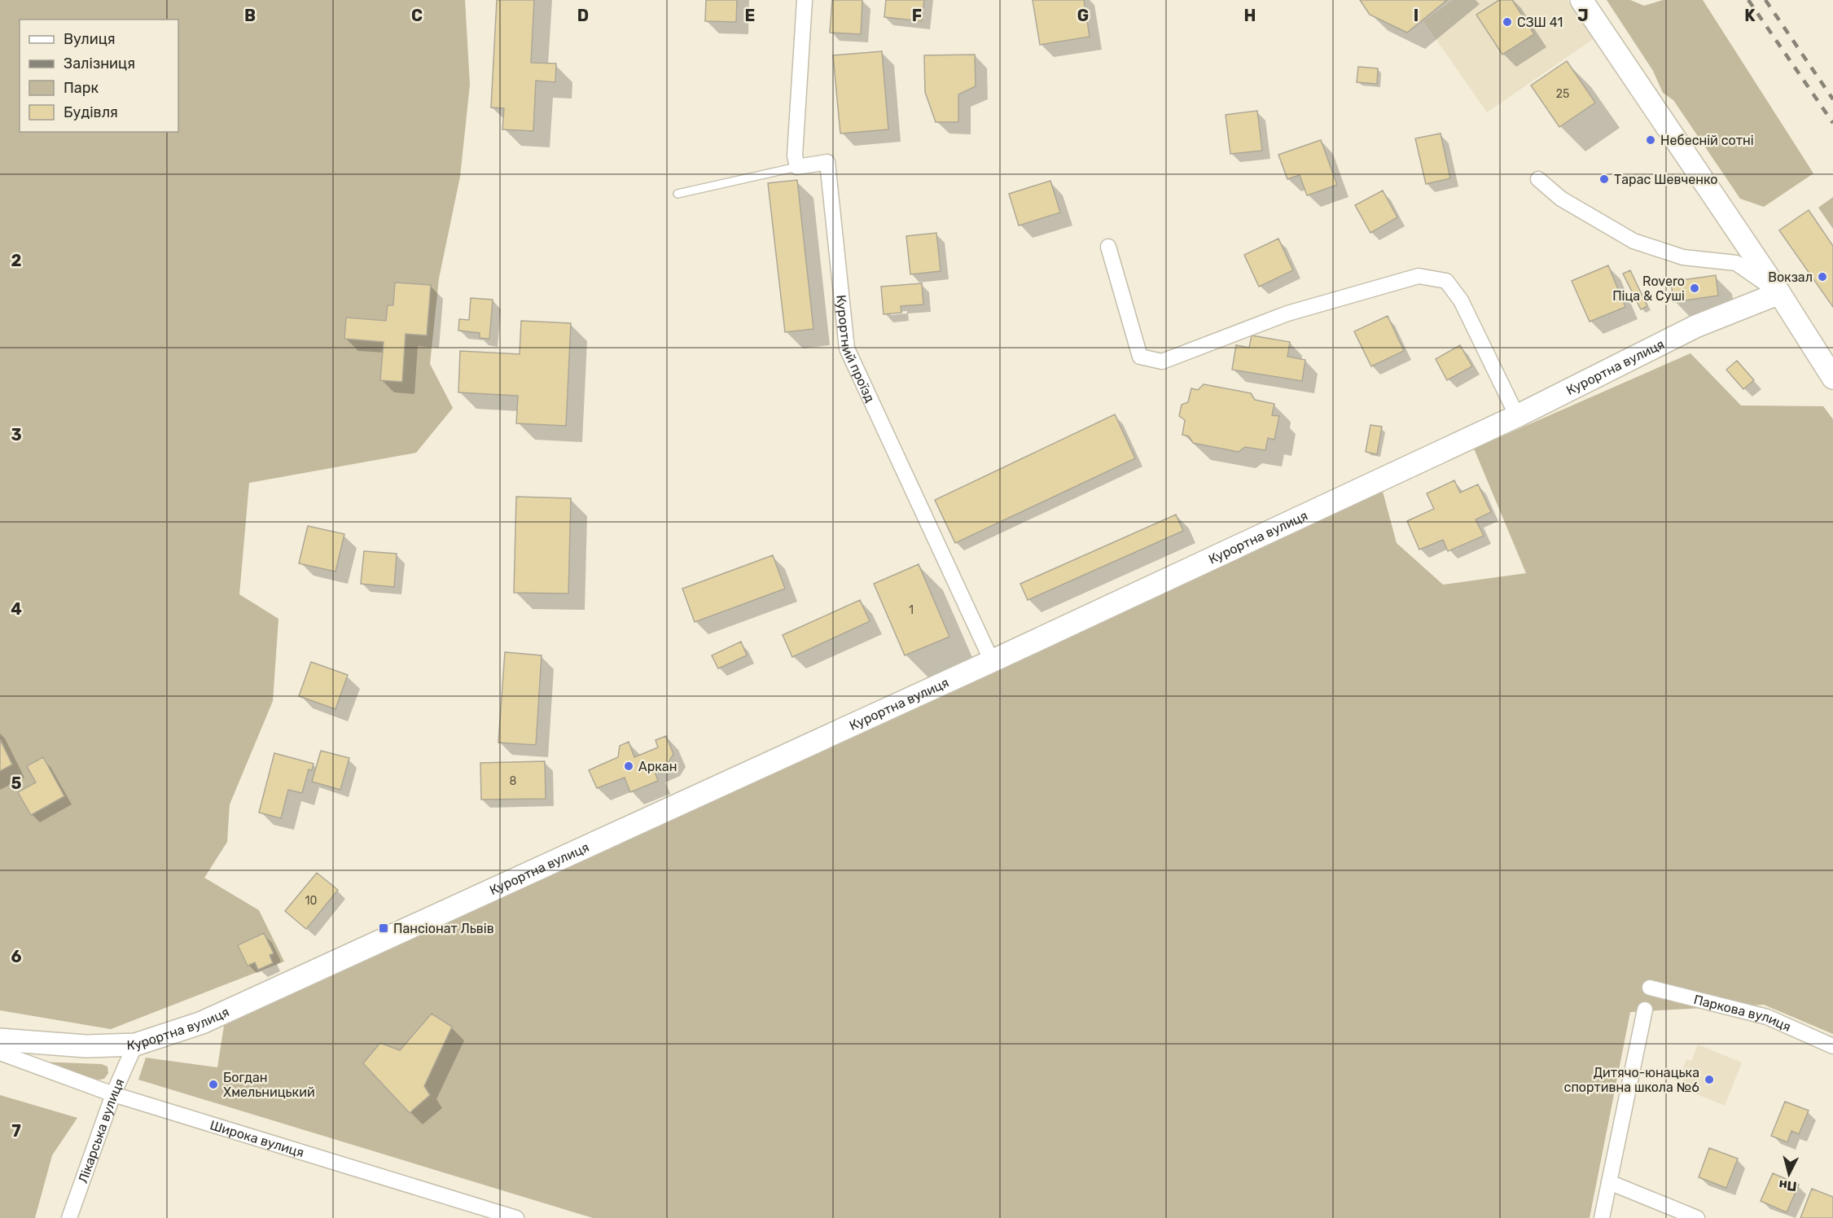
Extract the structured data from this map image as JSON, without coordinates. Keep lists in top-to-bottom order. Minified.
{"streets":{"main road":["Курортна вулиця"],"street":["Курортний проїзд","Паркова вулиця","Лікарська вулиця","Широка вулиця"]},"crossings":[["Курортний проїзд","Курортна вулиця"],["Курортна вулиця","Лікарська вулиця"],["Лікарська вулиця","Широка вулиця"]],"places":{"other":["СЗШ 41","Небесній сотні","Тарас Шевченко","Вокзал","Rovero Піца & Суші","Аркан","Дитячо-юнацька спортивна школа №6","Богдан Хмельницький"],"transit":["Пансіонат Львів"]},"house_numbers":["25","1","8","10"],"legend":["Вулиця","Залізниця","Парк","Будівля"],"north":"bottom","grid":{"columns":["B","C","D","E","F","G","H","I","J","K"],"rows":["2","3","4","5","6","7"]}}
